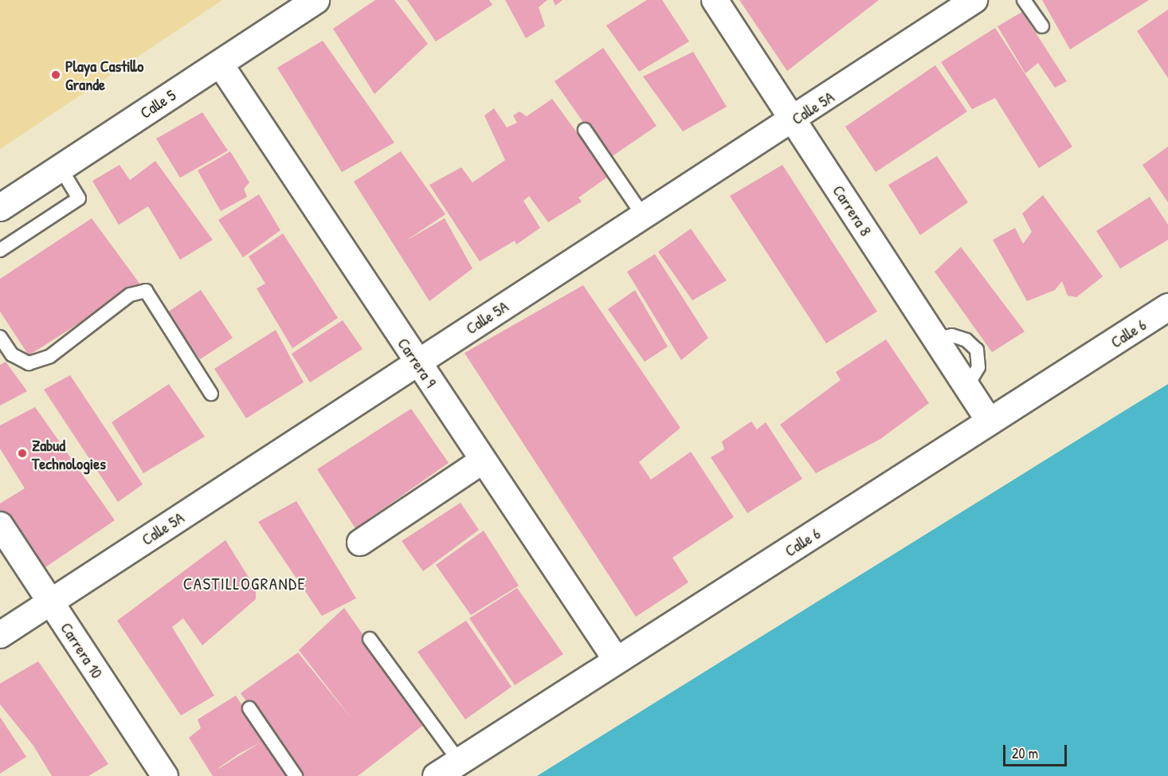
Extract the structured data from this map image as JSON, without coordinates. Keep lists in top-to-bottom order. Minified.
{"streets":{"street":["Calle 5","Calle 5A","Carrera 8","Calle 6","Carrera 9","Carrera 10"]},"crossings":[["Calle 5","Carrera 9"],["Calle 5A","Carrera 8"],["Calle 5A","Carrera 9"],["Calle 5A","Carrera 10"],["Carrera 8","Calle 6"],["Calle 6","Carrera 9"]],"districts":["CASTILLOGRANDE"],"places":["Playa Castillo Grande","Zabud Technologies"],"scale_bar":"20 m"}
